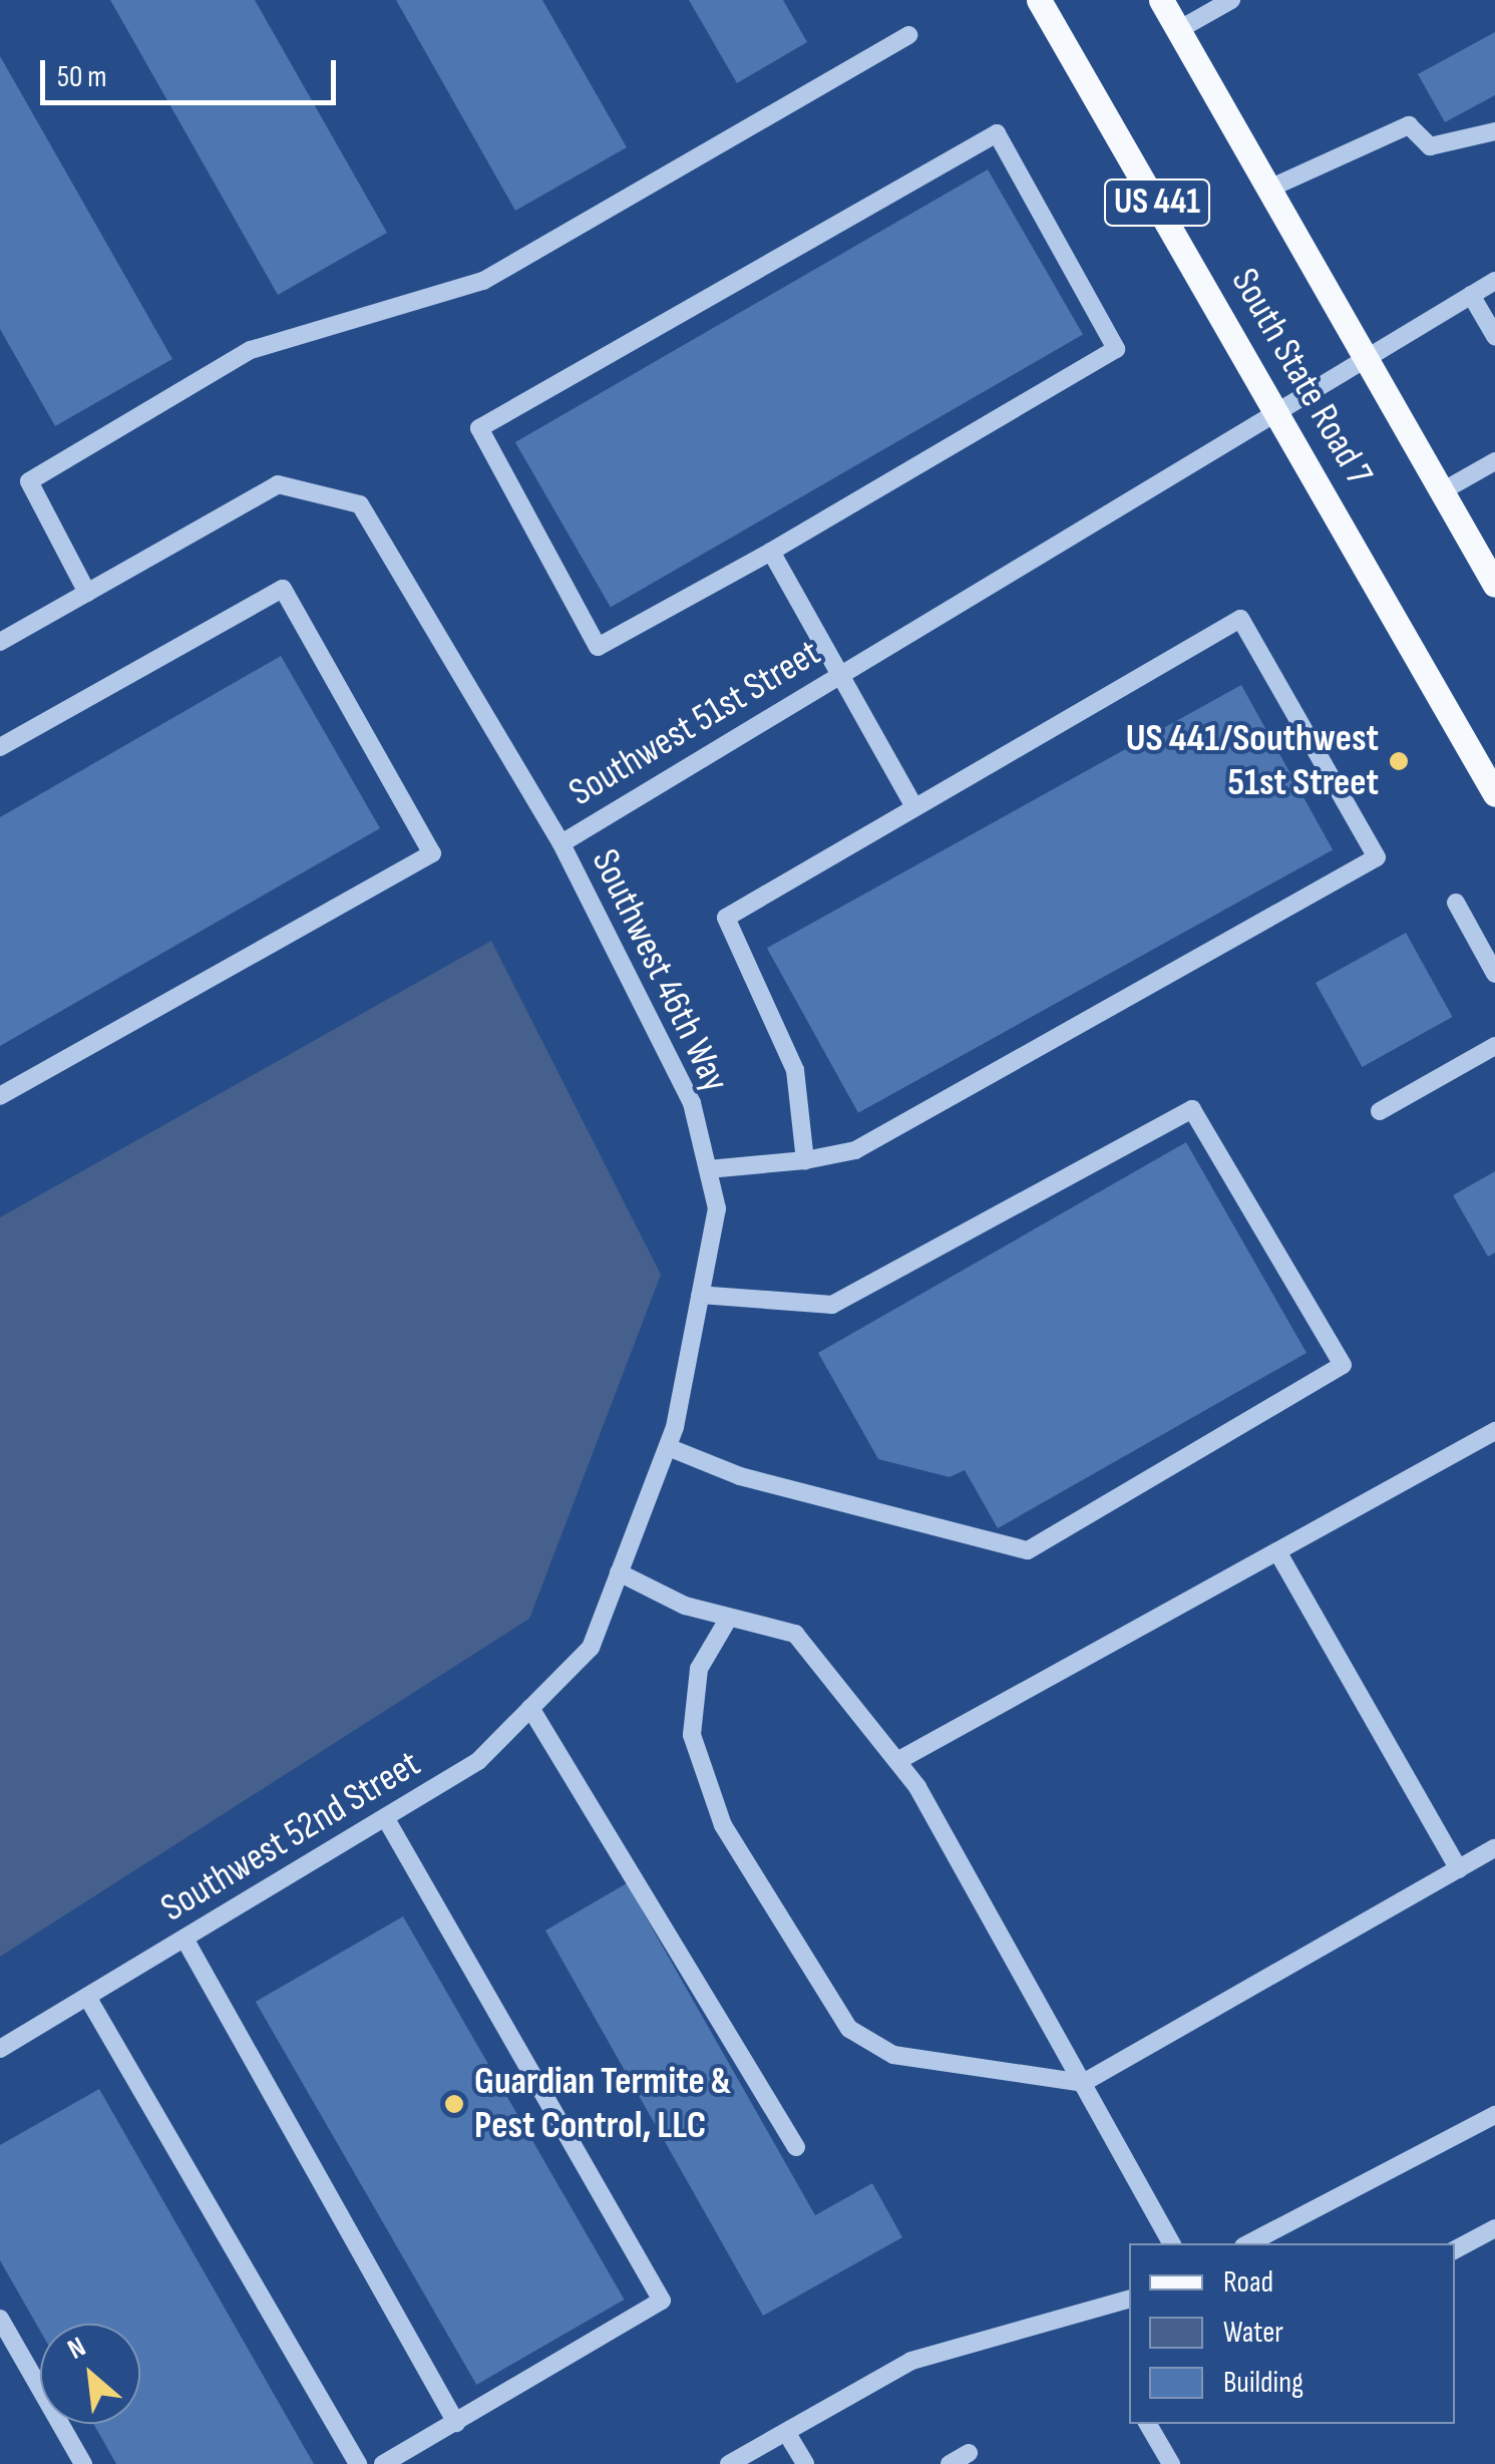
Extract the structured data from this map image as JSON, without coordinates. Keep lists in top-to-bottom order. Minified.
{"streets":{"main road":["US 441","South State Road 7"],"street":["Southwest 51st Street","Southwest 46th Way","Southwest 52nd Street"]},"crossings":[["South State Road 7","Southwest 51st Street"],["Southwest 51st Street","Southwest 46th Way"],["Southwest 46th Way","Southwest 52nd Street"]],"places":["US 441/Southwest 51st Street","Guardian Termite & Pest Control, LLC"],"legend":["Road","Water","Building"],"scale_bar":"50 m","north":"top left"}
